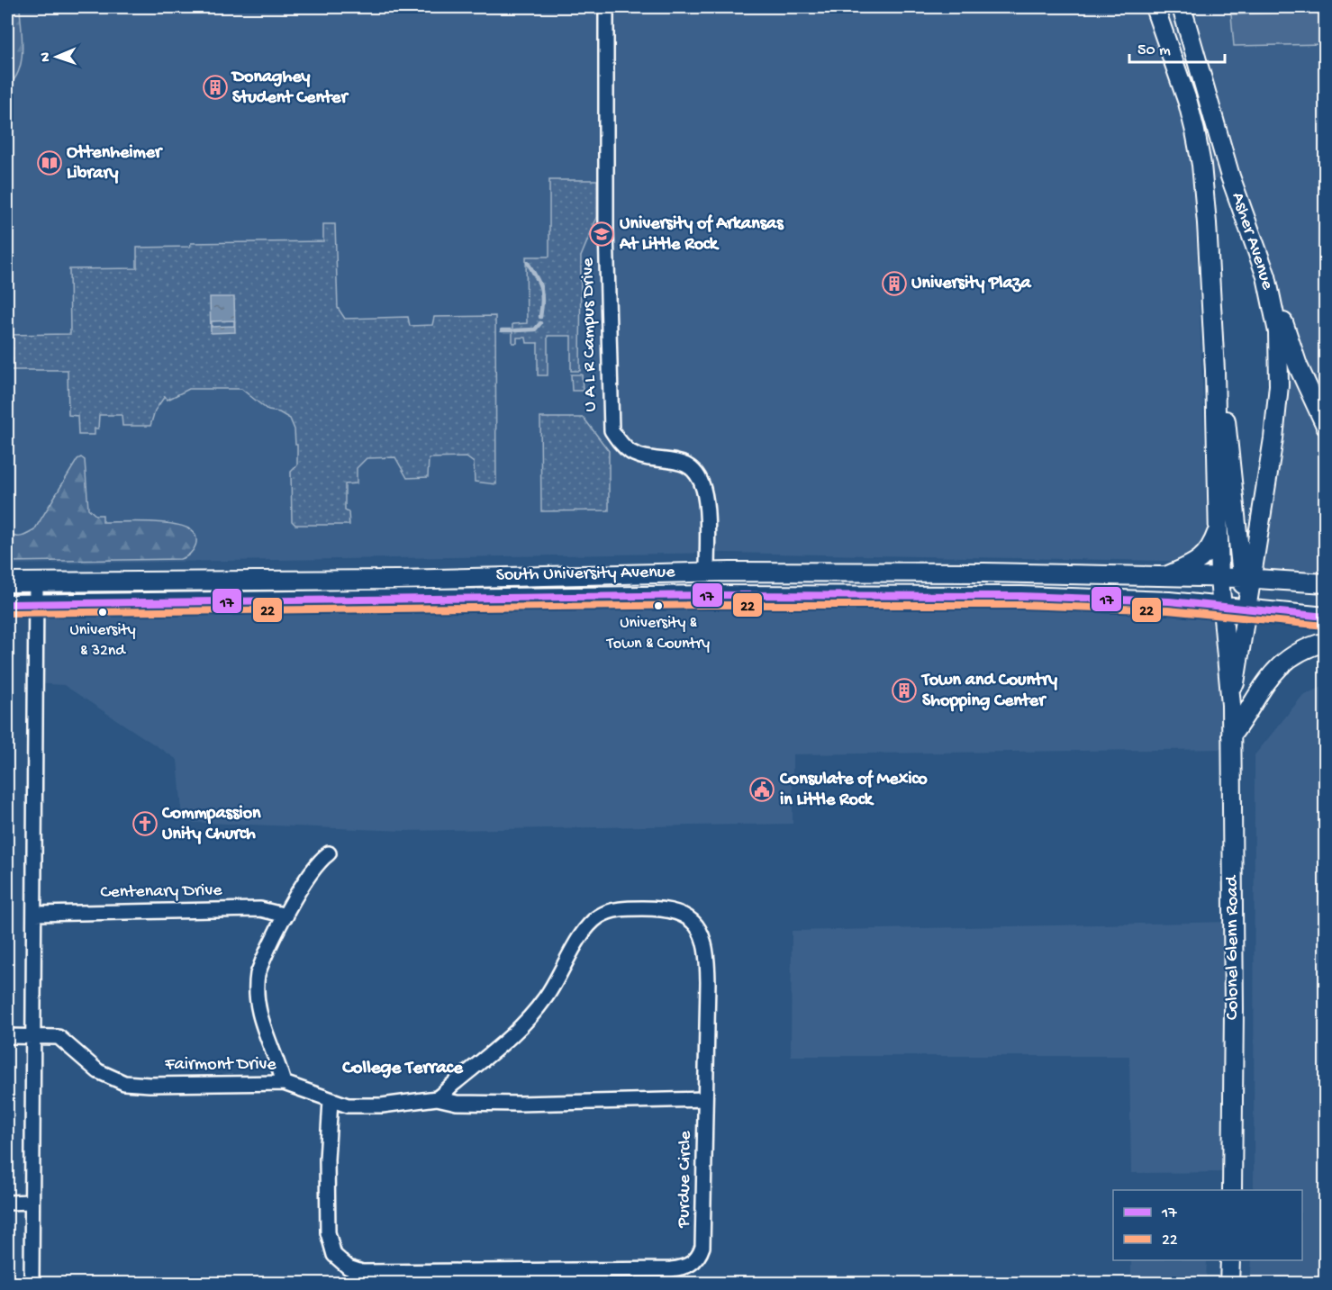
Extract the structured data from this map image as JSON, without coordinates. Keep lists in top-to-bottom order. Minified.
{"streets":{"main road":["Asher Avenue","South University Avenue","Colonel Glenn Road"],"street":["U A L R Campus Drive","Centenary Drive","Fairmont Drive","Purdue Circle"]},"crossings":[["Asher Avenue","South University Avenue"],["Asher Avenue","Colonel Glenn Road"],["U A L R Campus Drive","South University Avenue"],["South University Avenue","Colonel Glenn Road"],["Fairmont Drive","Purdue Circle"]],"districts":["College Terrace"],"places":{"building":["Donaghey Student Center","University Plaza","Town and Country Shopping Center"],"library":["Ottenheimer Library"],"school or university":["University of Arkansas At Little Rock"],"other":["University & Town & Country","University & 32nd"],"public building":["Consulate of Mexico in Little Rock"],"church":["Commpassion Unity Church"]},"lines":["transit line 17","transit line 22"],"legend":["17","22"],"scale_bar":"50 m","north":"left"}
